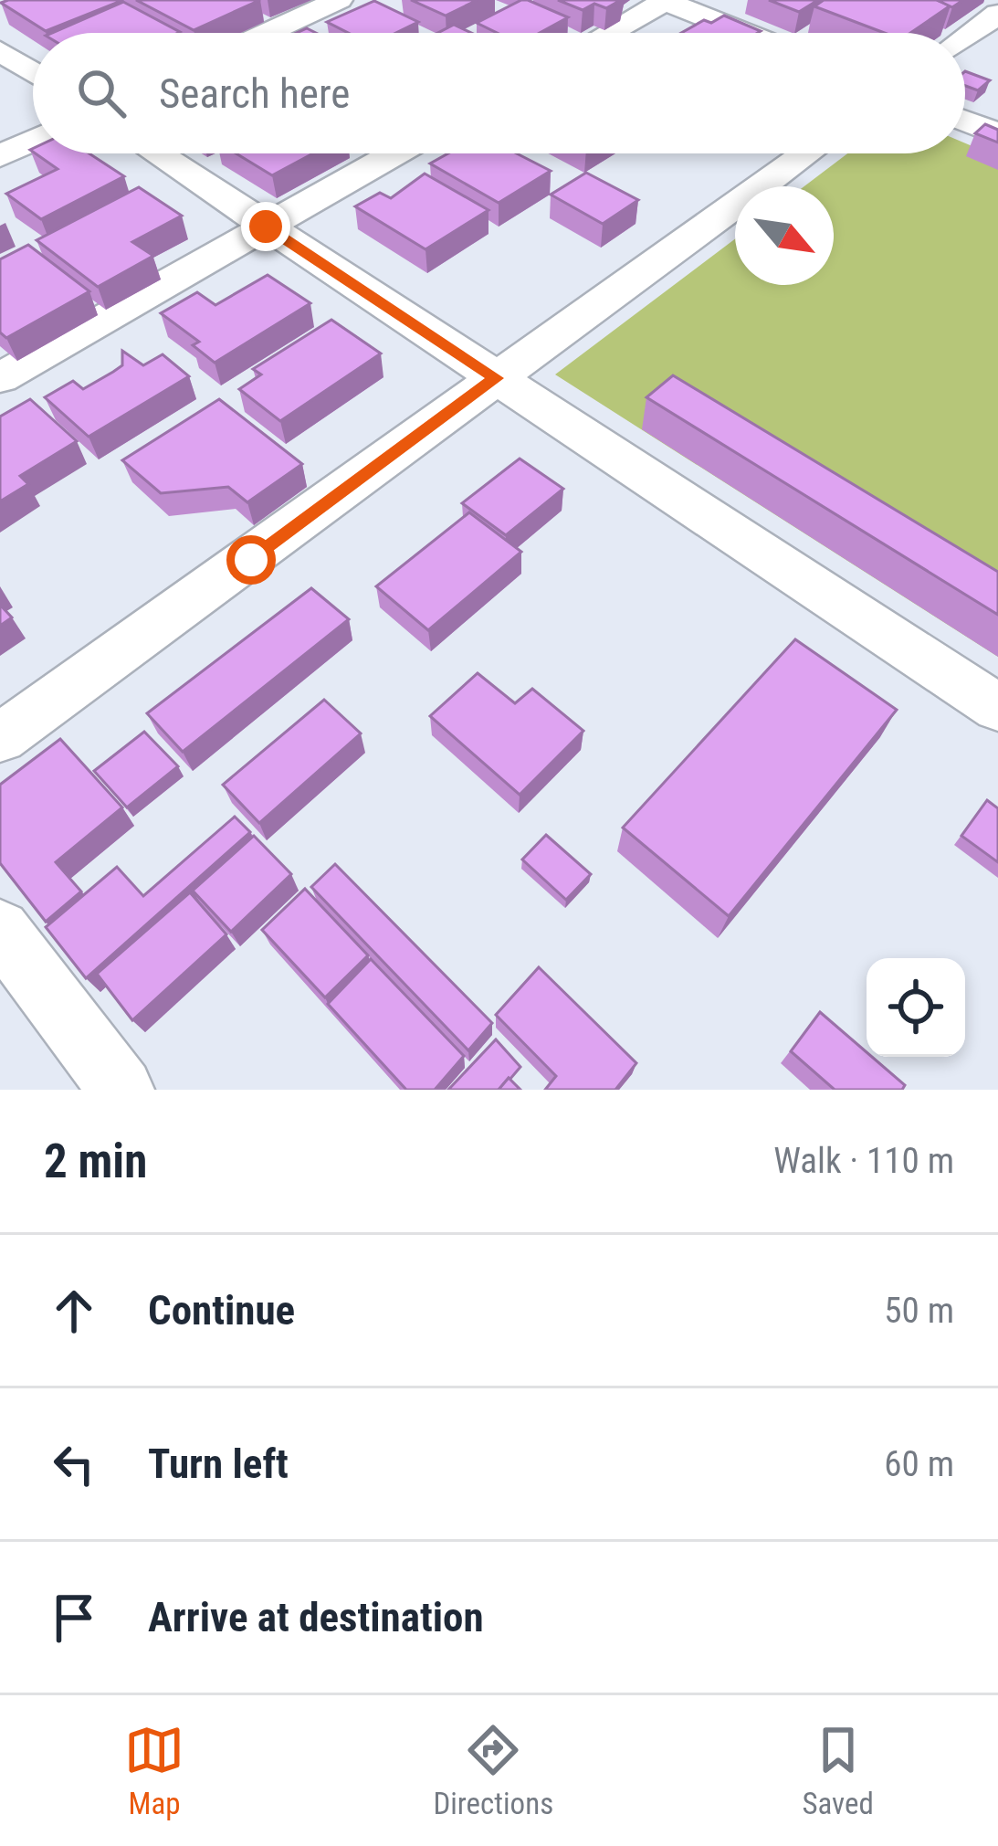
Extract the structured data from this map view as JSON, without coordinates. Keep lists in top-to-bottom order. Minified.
{"north":"bottom right","page":{"search":"Search here","heading":["2 min","Walk · 110 m"],"list":[["Continue","50 m"],["Turn left","60 m"],"Arrive at destination"],"nav":["Map","Directions","Saved"]}}
